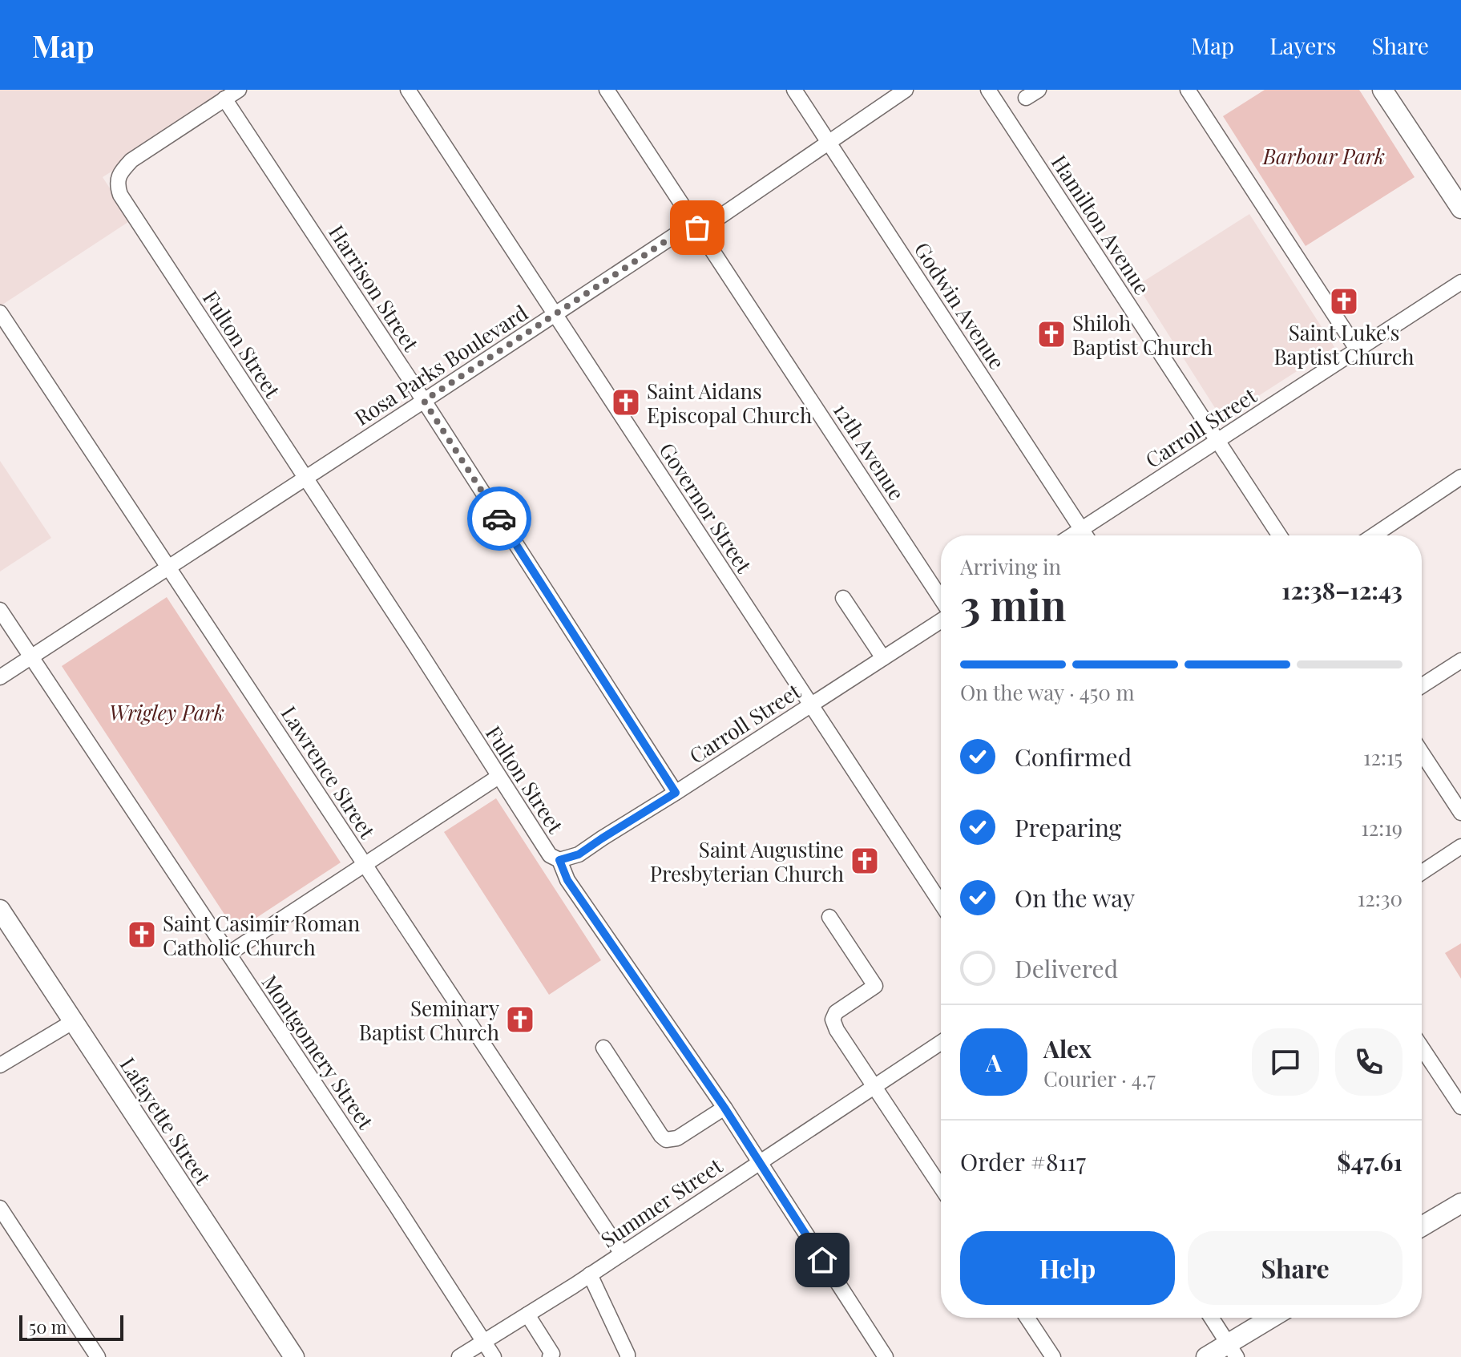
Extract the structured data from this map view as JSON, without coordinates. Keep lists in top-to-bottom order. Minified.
{"streets":{"main road":["Lafayette Street"],"street":["Hamilton Avenue","Harrison Street","Godwin Avenue","Fulton Street","Rosa Parks Boulevard","Carroll Street","12th Avenue","Governor Street","Lawrence Street","Montgomery Street","Summer Street"]},"crossings":[["Hamilton Avenue","Carroll Street"],["Harrison Street","Fulton Street"],["Harrison Street","Rosa Parks Boulevard"],["Harrison Street","Carroll Street"],["Godwin Avenue","Rosa Parks Boulevard"],["Godwin Avenue","Carroll Street"],["Fulton Street","Rosa Parks Boulevard"],["Fulton Street","Carroll Street"],["Fulton Street","Summer Street"],["Rosa Parks Boulevard","12th Avenue"],["Rosa Parks Boulevard","Governor Street"],["Rosa Parks Boulevard","Lawrence Street"],["Rosa Parks Boulevard","Montgomery Street"],["Carroll Street","Governor Street"],["Lawrence Street","Summer Street"],["Montgomery Street","Summer Street"]],"parks":["Barbour Park","Wrigley Park"],"places":{"church":["Saint Luke's Baptist Church","Shiloh Baptist Church","Saint Aidans Episcopal Church","Saint Augustine Presbyterian Church","Saint Casimir Roman Catholic Church","Seminary Baptist Church"]},"scale_bar":"50 m","page":{"header":"Map","nav":["Map","Layers","Share"],"heading":["3 min","Arriving in","12:38–12:43"],"panel":["Alex","Courier · 4.7","Order #8117","$47.61"],"bar":"On the way · 450 m","list":[["Confirmed","12:15"],["Preparing","12:19"],["On the way","12:30"],"Delivered"],"round":"A","buttons":["Help","Share"],"scale":"50 m"}}
